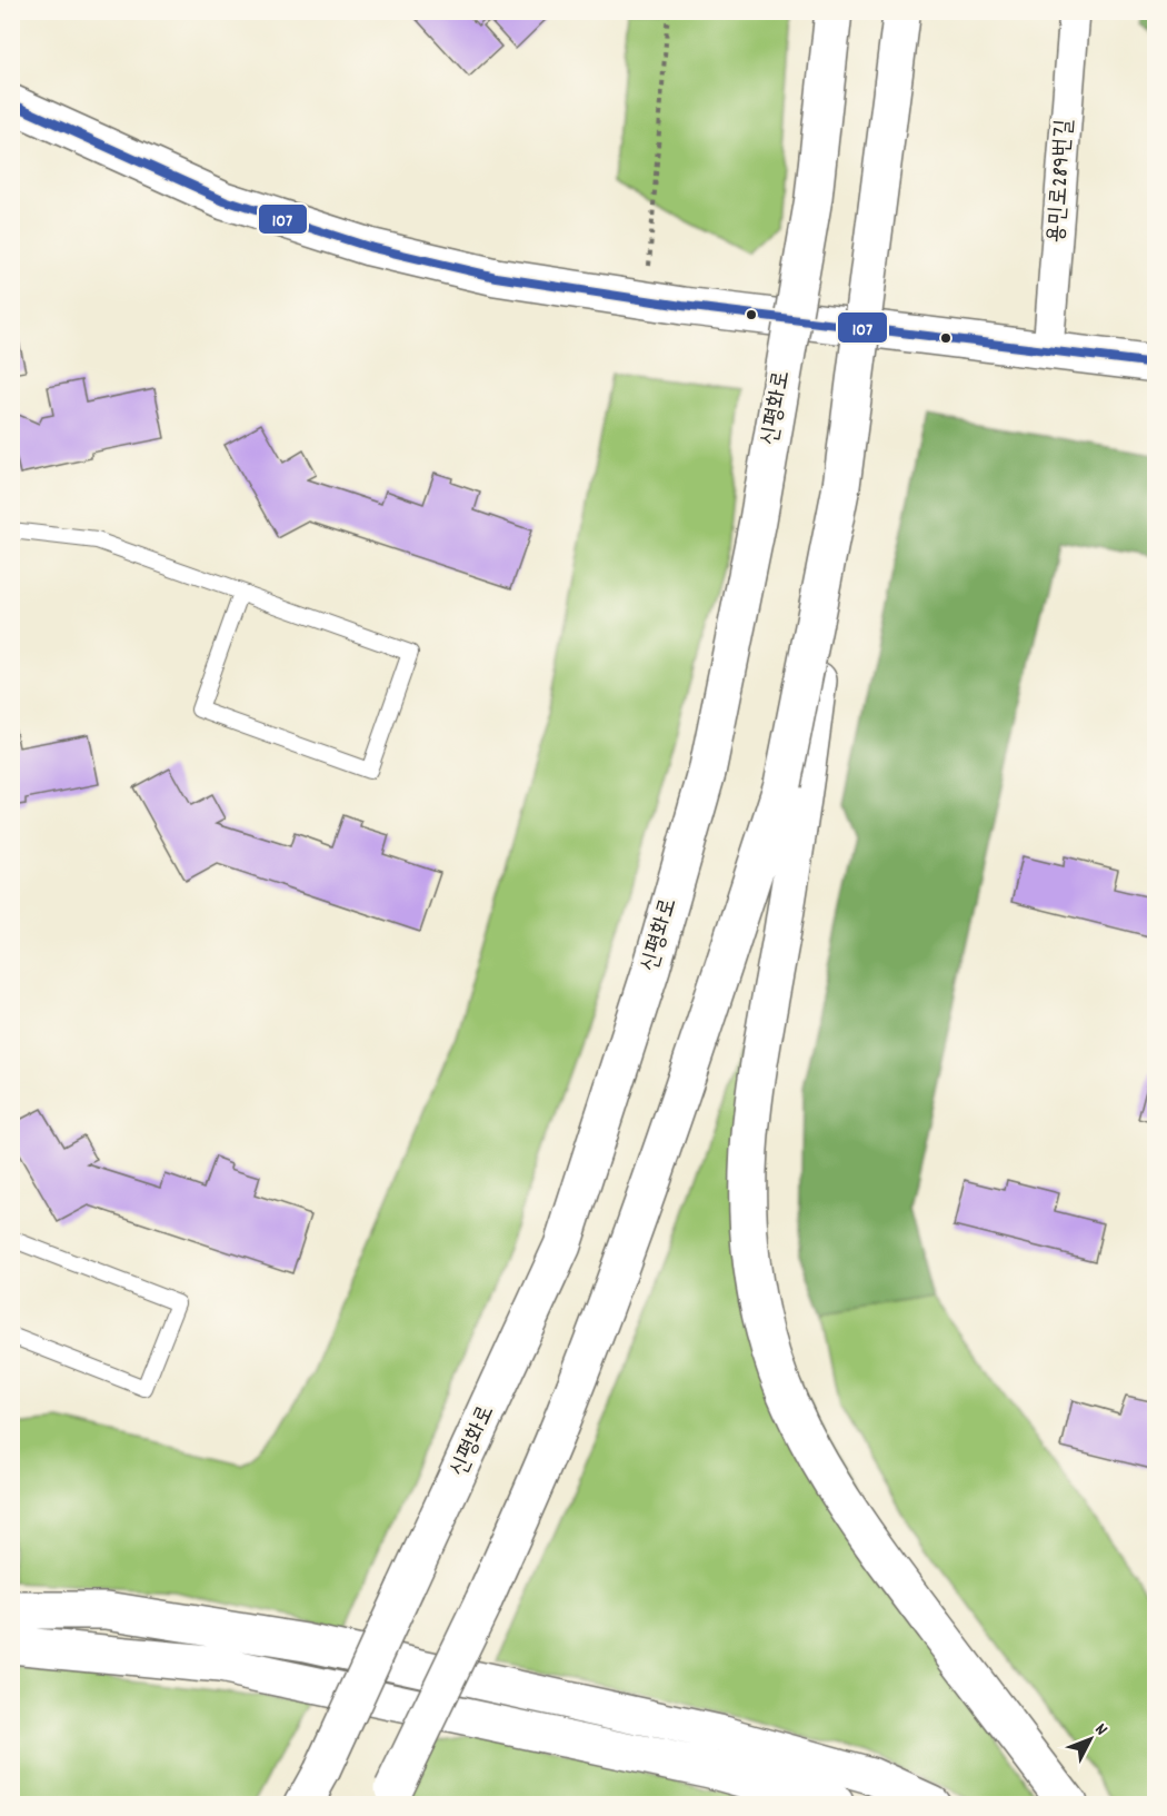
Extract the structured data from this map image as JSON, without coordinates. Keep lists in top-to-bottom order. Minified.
{"streets":{"main road":["신평화로"],"street":["용민로289번길"]},"lines":["transit line 107"],"north":"top right"}
